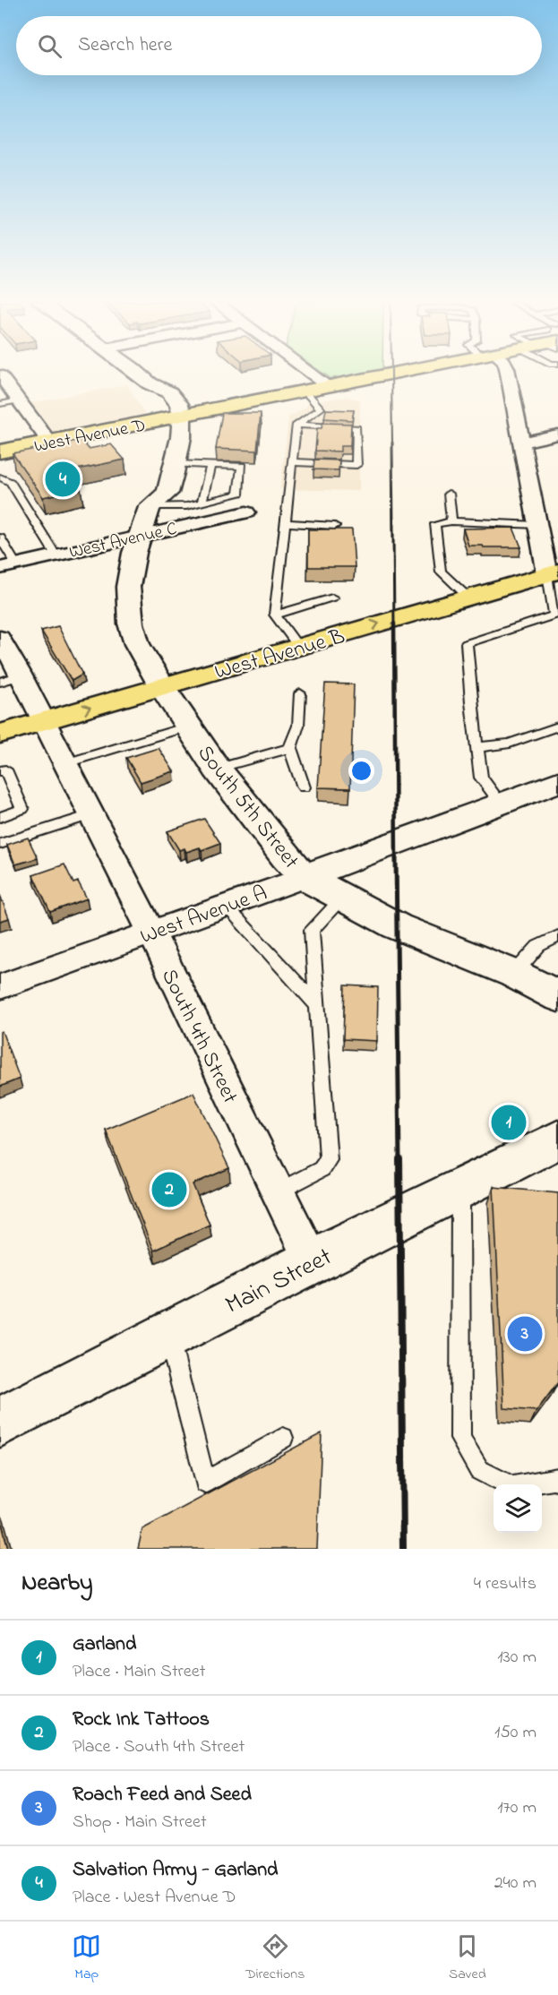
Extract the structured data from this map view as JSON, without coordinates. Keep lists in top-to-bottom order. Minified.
{"streets":{"main road":["West Avenue D","West Avenue B"],"street":["West Avenue C","South 5th Street","West Avenue A","South 4th Street","Main Street"]},"crossings":[["West Avenue D","South 5th Street"],["West Avenue C","South 5th Street"],["West Avenue B","South 5th Street"],["West Avenue B","South 4th Street"],["South 5th Street","West Avenue A"],["West Avenue A","South 4th Street"],["South 4th Street","Main Street"]],"one_way":["West Avenue B"],"page":{"search":"Search here","pins":["4","1","2","3"],"heading":["Nearby","4 results"],"list":[{"mark":"1","name":"Garland","note":"Place · Main Street","value":"130 m"},{"mark":"2","name":"Rock Ink Tattoos","note":"Place · South 4th Street","value":"150 m"},{"mark":"3","name":"Roach Feed and Seed","note":"Shop · Main Street","value":"170 m"},{"mark":"4","name":"Salvation Army - Garland","note":"Place · West Avenue D","value":"240 m"}],"nav":["Map","Directions","Saved"]}}
